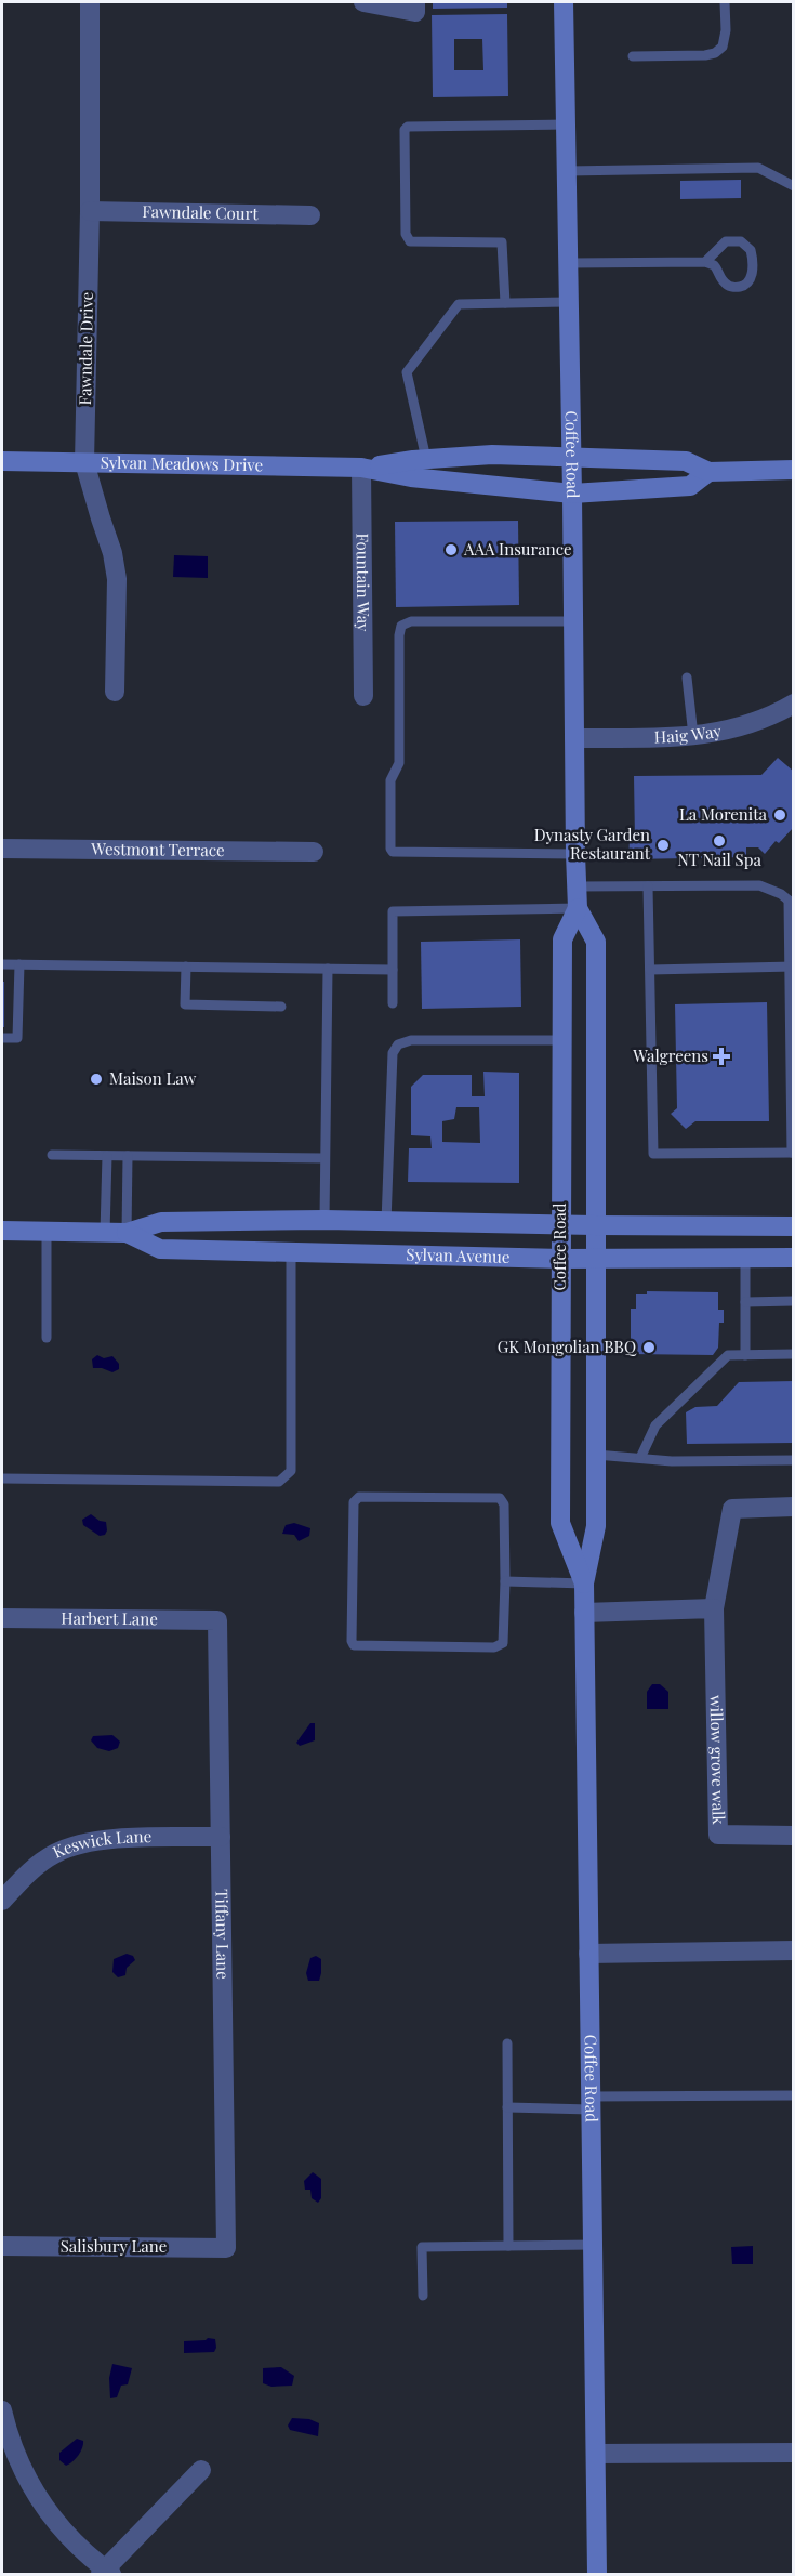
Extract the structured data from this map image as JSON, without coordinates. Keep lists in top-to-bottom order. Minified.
{"streets":{"main road":["Coffee Road","Sylvan Meadows Drive","Sylvan Avenue"],"street":["Fawndale Court","Fawndale Drive","Fountain Way","Haig Way","Westmont Terrace","Harbert Lane","willow grove walk","Keswick Lane","Tiffany Lane","Salisbury Lane"]},"crossings":[["Fawndale Court","Fawndale Drive"],["Fawndale Drive","Sylvan Meadows Drive"],["Coffee Road","Sylvan Meadows Drive"],["Coffee Road","Haig Way"],["Coffee Road","Sylvan Avenue"],["Sylvan Meadows Drive","Fountain Way"],["Harbert Lane","Tiffany Lane"],["Keswick Lane","Tiffany Lane"],["Tiffany Lane","Salisbury Lane"]],"places":{"other":["AAA Insurance","La Morenita","NT Nail Spa","Dynasty Garden Restaurant","Maison Law","GK Mongolian BBQ"],"health":["Walgreens"]}}
